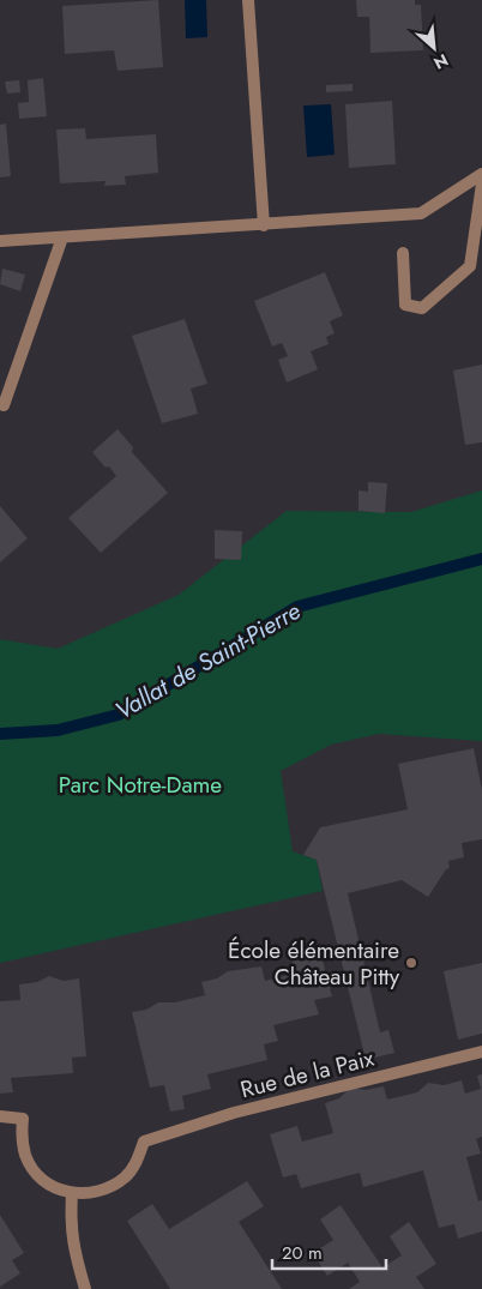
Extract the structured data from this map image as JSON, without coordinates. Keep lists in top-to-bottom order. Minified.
{"streets":{"street":["Rue de la Paix"]},"water":["Vallat de Saint-Pierre"],"parks":["Parc Notre-Dame"],"places":["École élémentaire Château Pitty"],"scale_bar":"20 m","north":"bottom right"}
